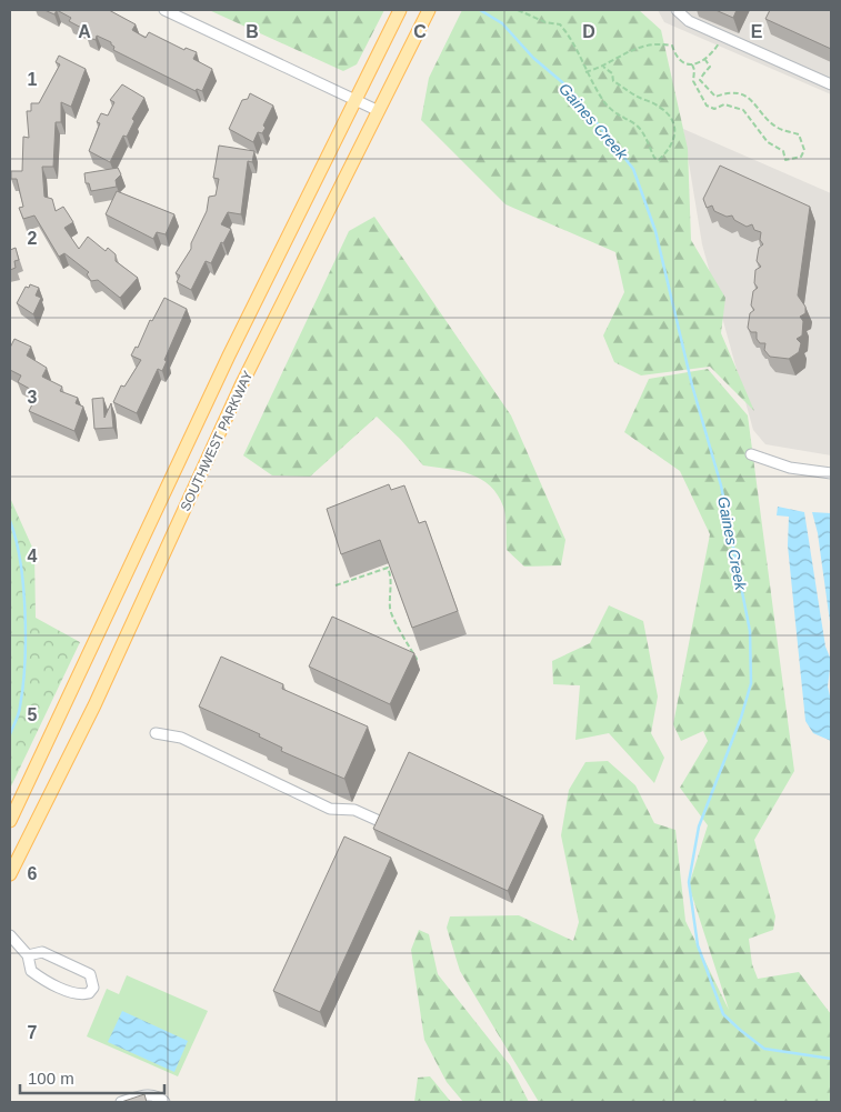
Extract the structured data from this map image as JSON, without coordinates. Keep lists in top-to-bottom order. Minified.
{"streets":{"main road":["SOUTHWEST PARKWAY"]},"water":["Gaines Creek"],"scale_bar":"100 m","grid":{"columns":["A","B","C","D","E"],"rows":["1","2","3","4","5","6","7"]}}
